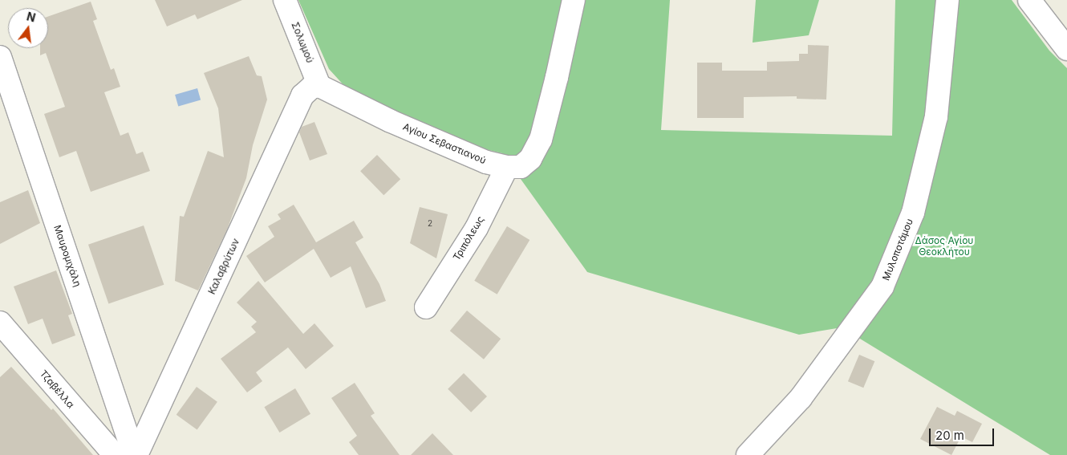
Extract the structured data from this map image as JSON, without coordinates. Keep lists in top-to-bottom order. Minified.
{"streets":{"street":["Σολωμού","Αγίου Σεβαστιανού","Τριπόλεως","Μυλοποτάμου","Μαυρομιχάλη","Καλαβρύτων","Τζαβέλλα"]},"crossings":[["Σολωμού","Αγίου Σεβαστιανού"],["Σολωμού","Καλαβρύτων"],["Αγίου Σεβαστιανού","Τριπόλεως"],["Αγίου Σεβαστιανού","Καλαβρύτων"],["Μαυρομιχάλη","Καλαβρύτων"]],"parks":["Δάσος Αγίου Θεοκλήτου"],"house_numbers":["2"],"scale_bar":"20 m","north":"top"}
